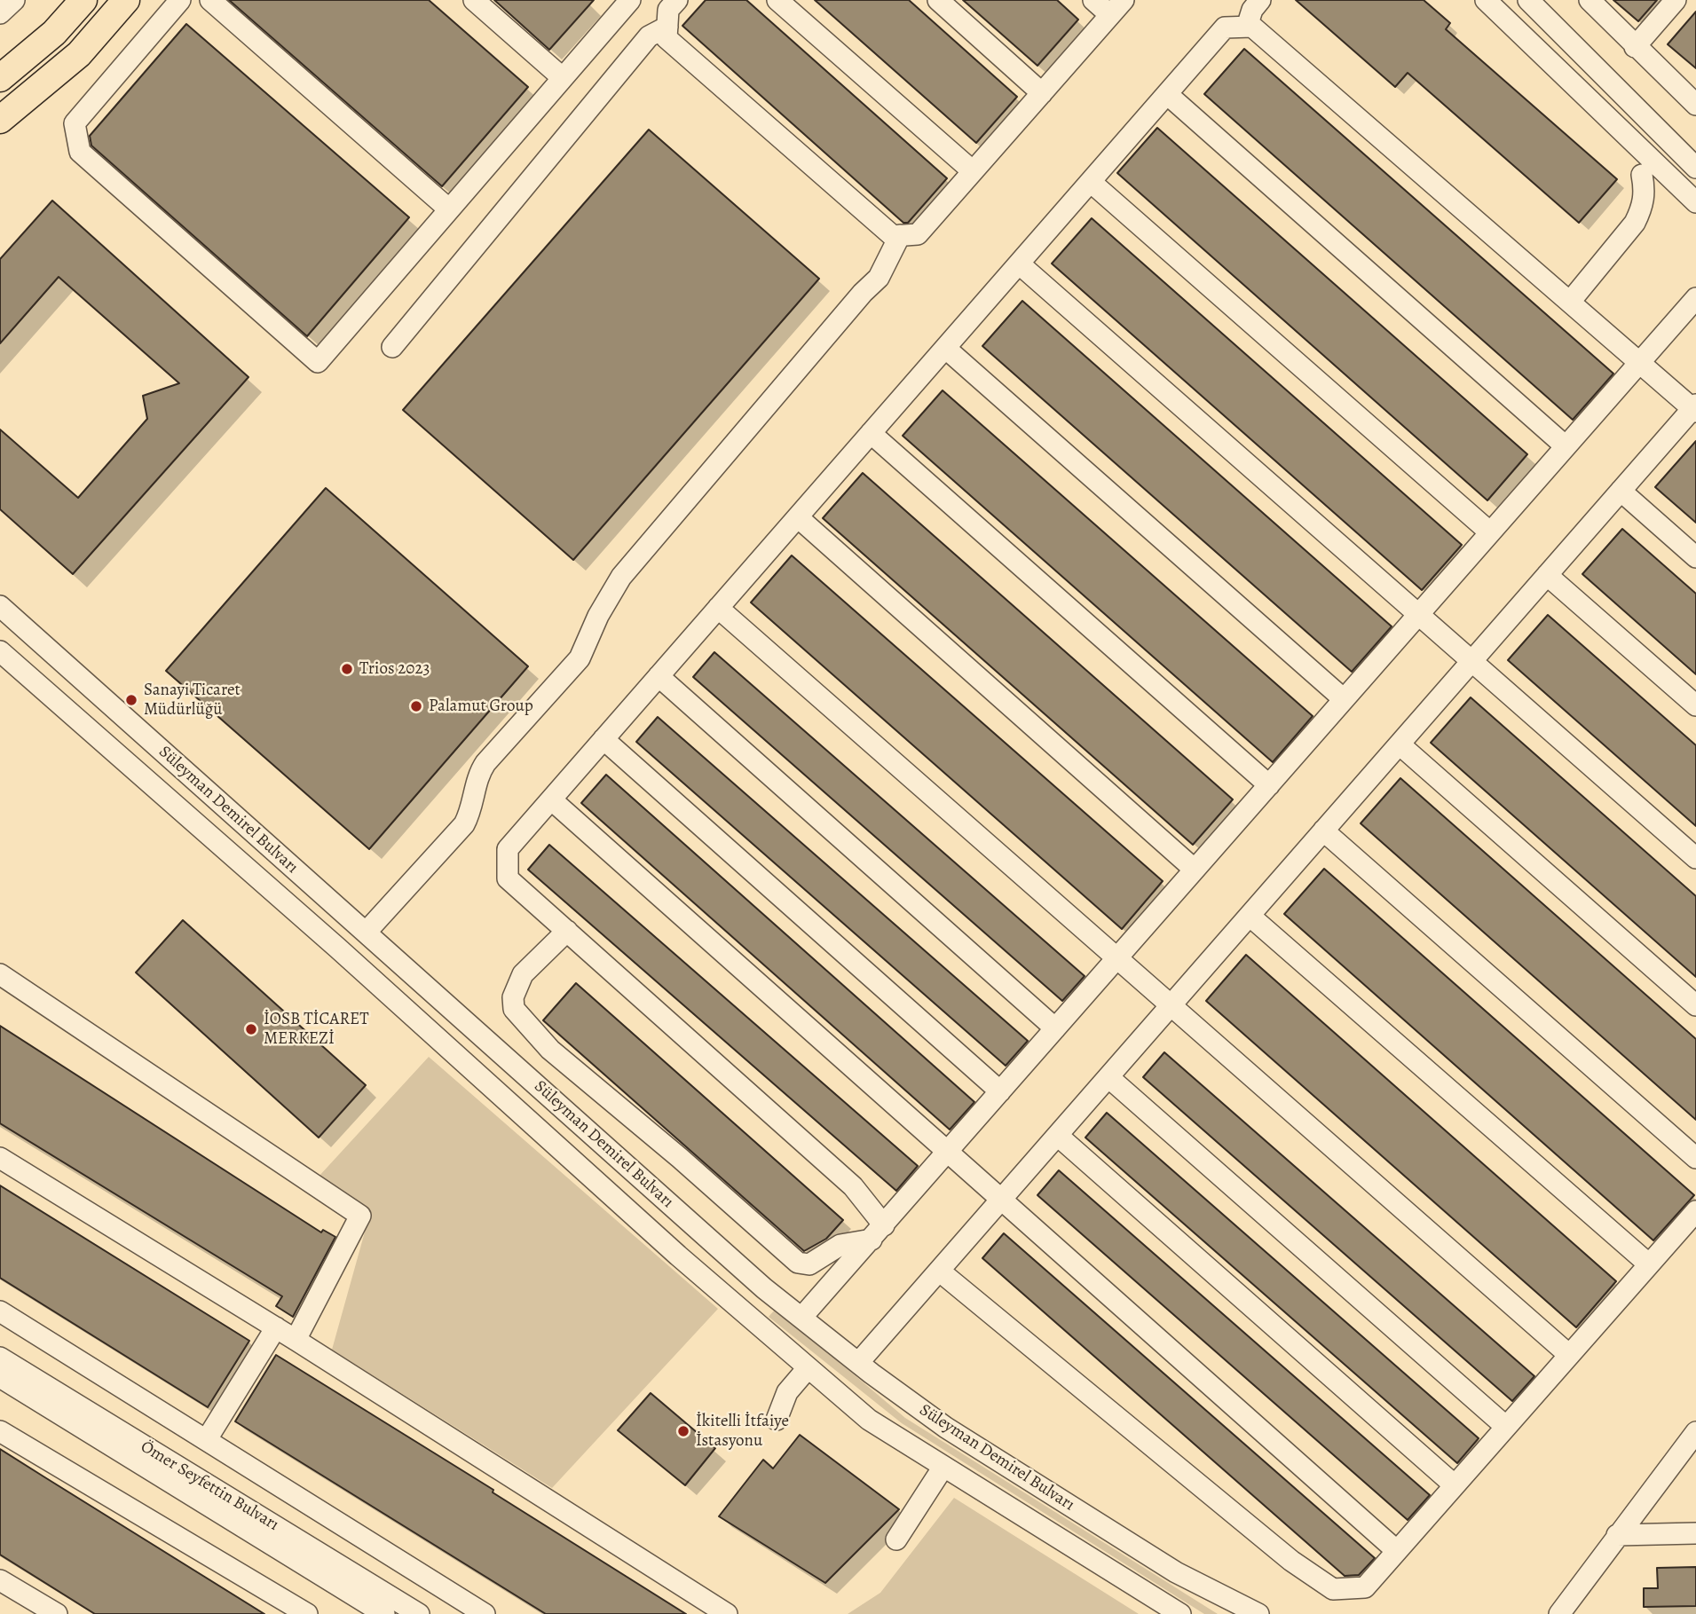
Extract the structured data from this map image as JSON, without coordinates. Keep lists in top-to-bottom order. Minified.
{"streets":{"street":["Süleyman Demirel Bulvarı","Ömer Seyfettin Bulvarı"]},"places":["Trios 2023","Sanayi Ticaret Müdürlüğü","Palamut Group","İOSB TİCARET MERKEZİ","İkitelli İtfaiye İstasyonu"]}
